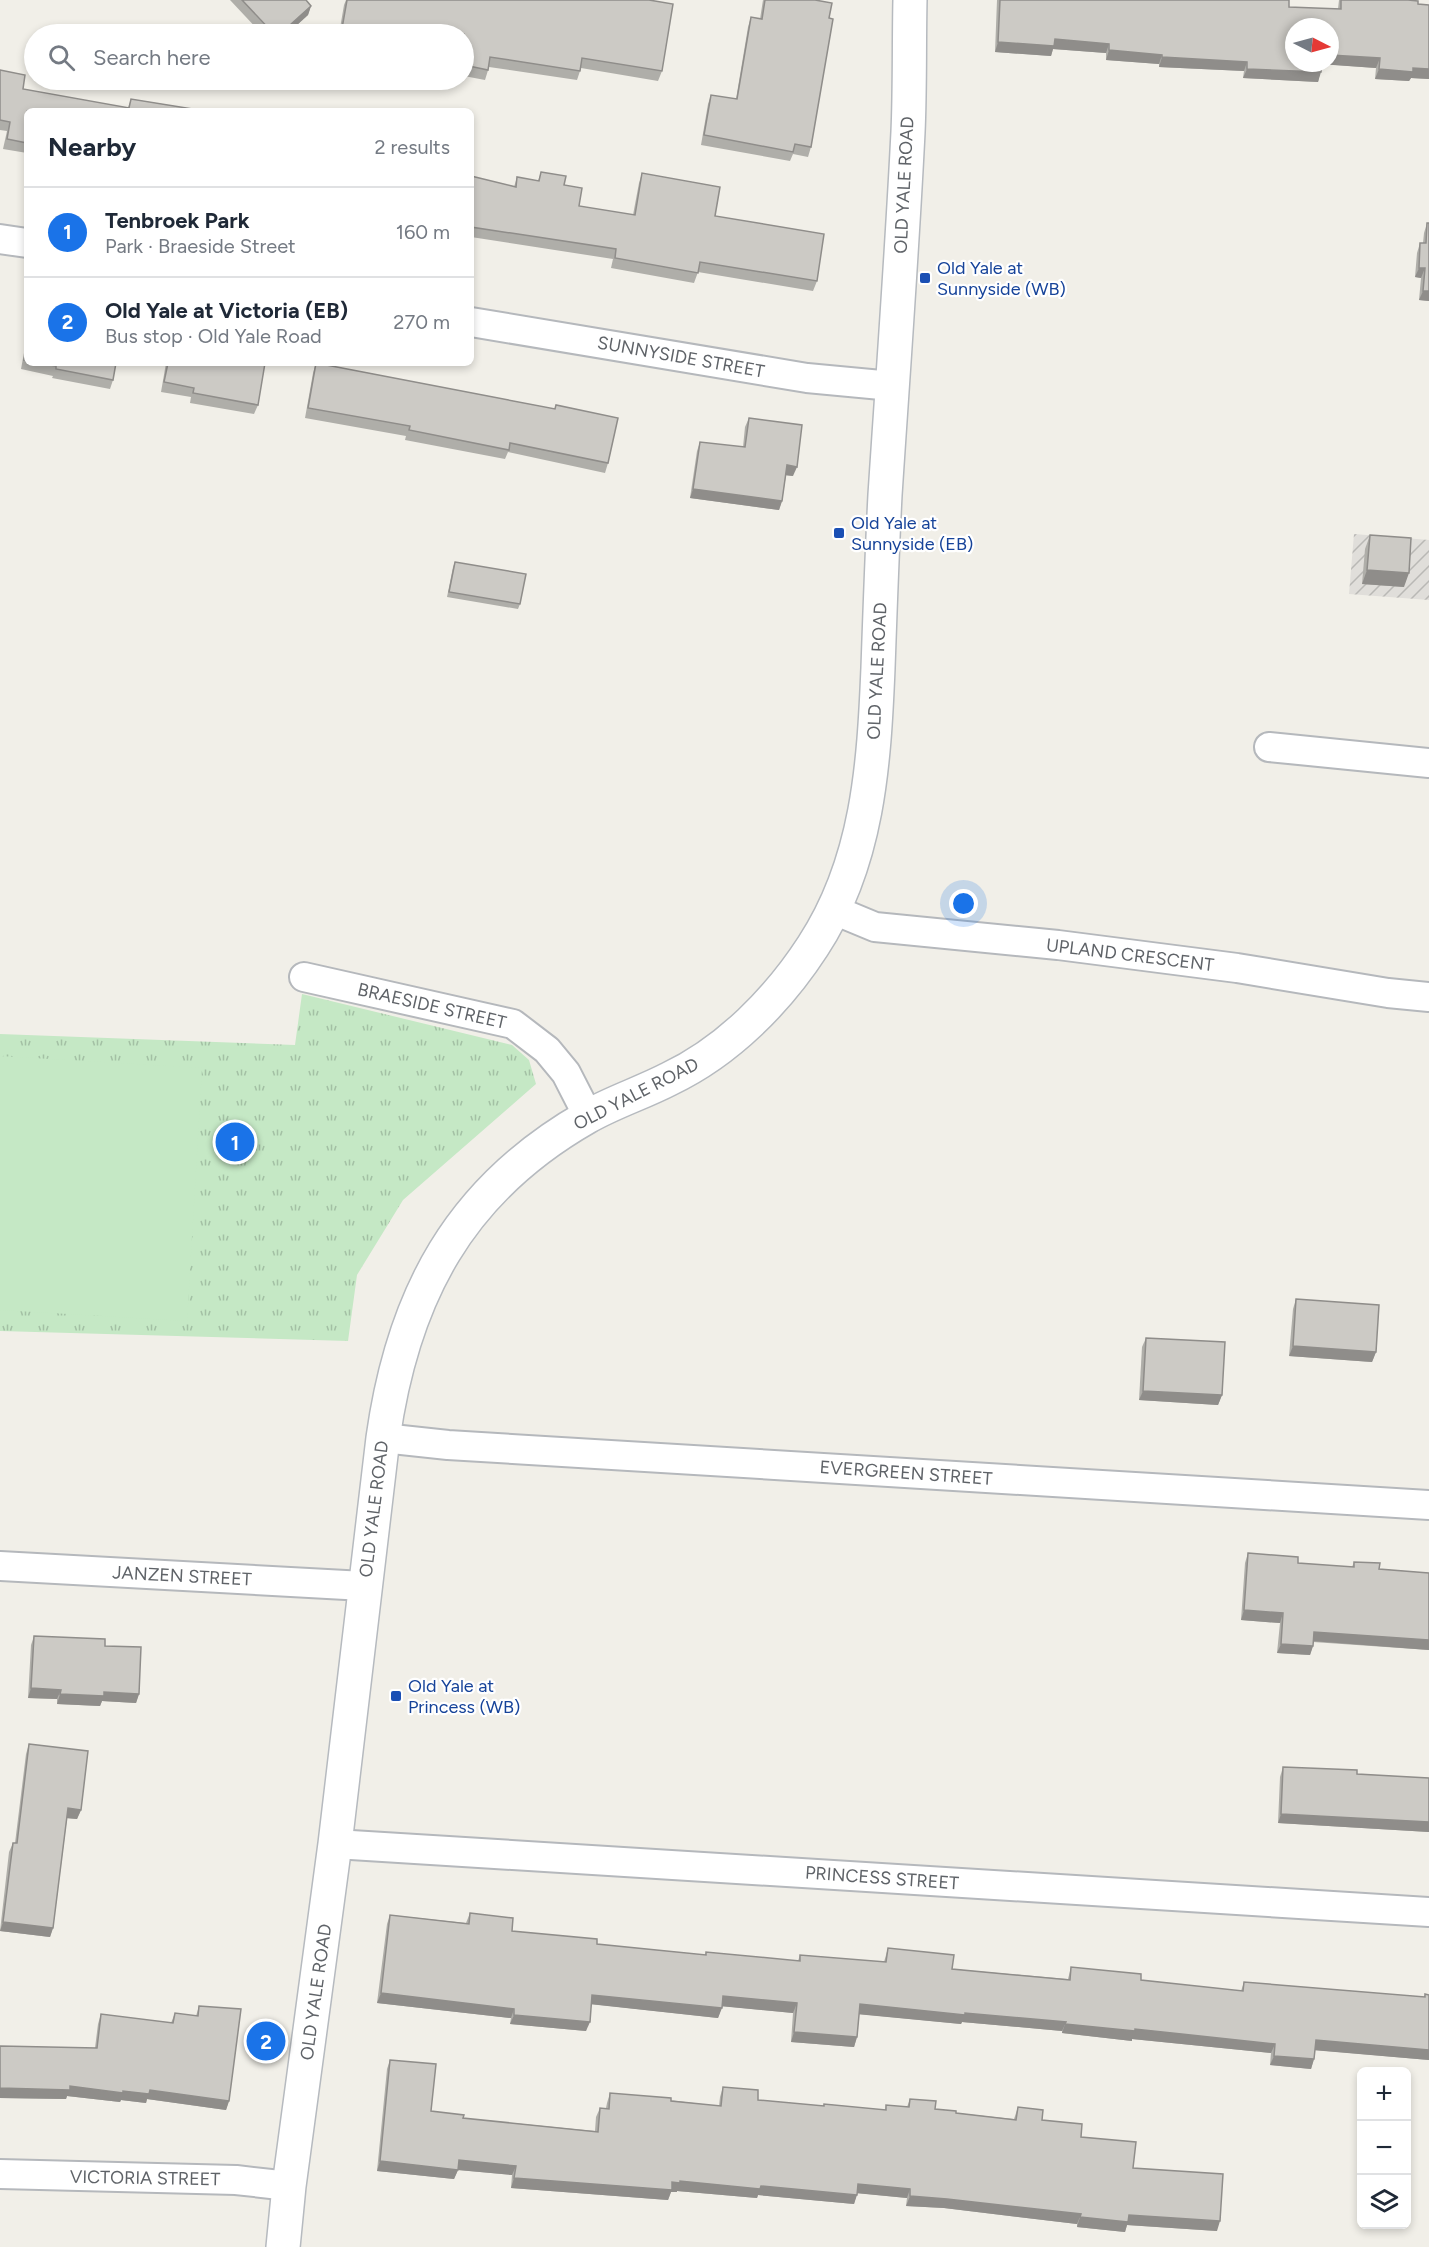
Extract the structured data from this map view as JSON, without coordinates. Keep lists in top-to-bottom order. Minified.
{"streets":{"street":["OLD YALE ROAD","SUNNYSIDE STREET","UPLAND CRESCENT","BRAESIDE STREET","EVERGREEN STREET","JANZEN STREET","PRINCESS STREET","VICTORIA STREET"]},"crossings":[["OLD YALE ROAD","SUNNYSIDE STREET"],["OLD YALE ROAD","UPLAND CRESCENT"],["OLD YALE ROAD","BRAESIDE STREET"],["OLD YALE ROAD","EVERGREEN STREET"],["OLD YALE ROAD","JANZEN STREET"],["OLD YALE ROAD","PRINCESS STREET"],["OLD YALE ROAD","VICTORIA STREET"]],"places":{"transit":["Old Yale at Sunnyside (WB)","Old Yale at Sunnyside (EB)","Old Yale at Princess (WB)"]},"north":"right","page":{"search":"Search here","heading":["Nearby","2 results"],"list":[{"mark":"1","name":"Tenbroek Park","note":"Park · Braeside Street","value":"160 m"},{"mark":"2","name":"Old Yale at Victoria (EB)","note":"Bus stop · Old Yale Road","value":"270 m"}],"pins":["1","2"],"map_buttons":["+","−"]}}
